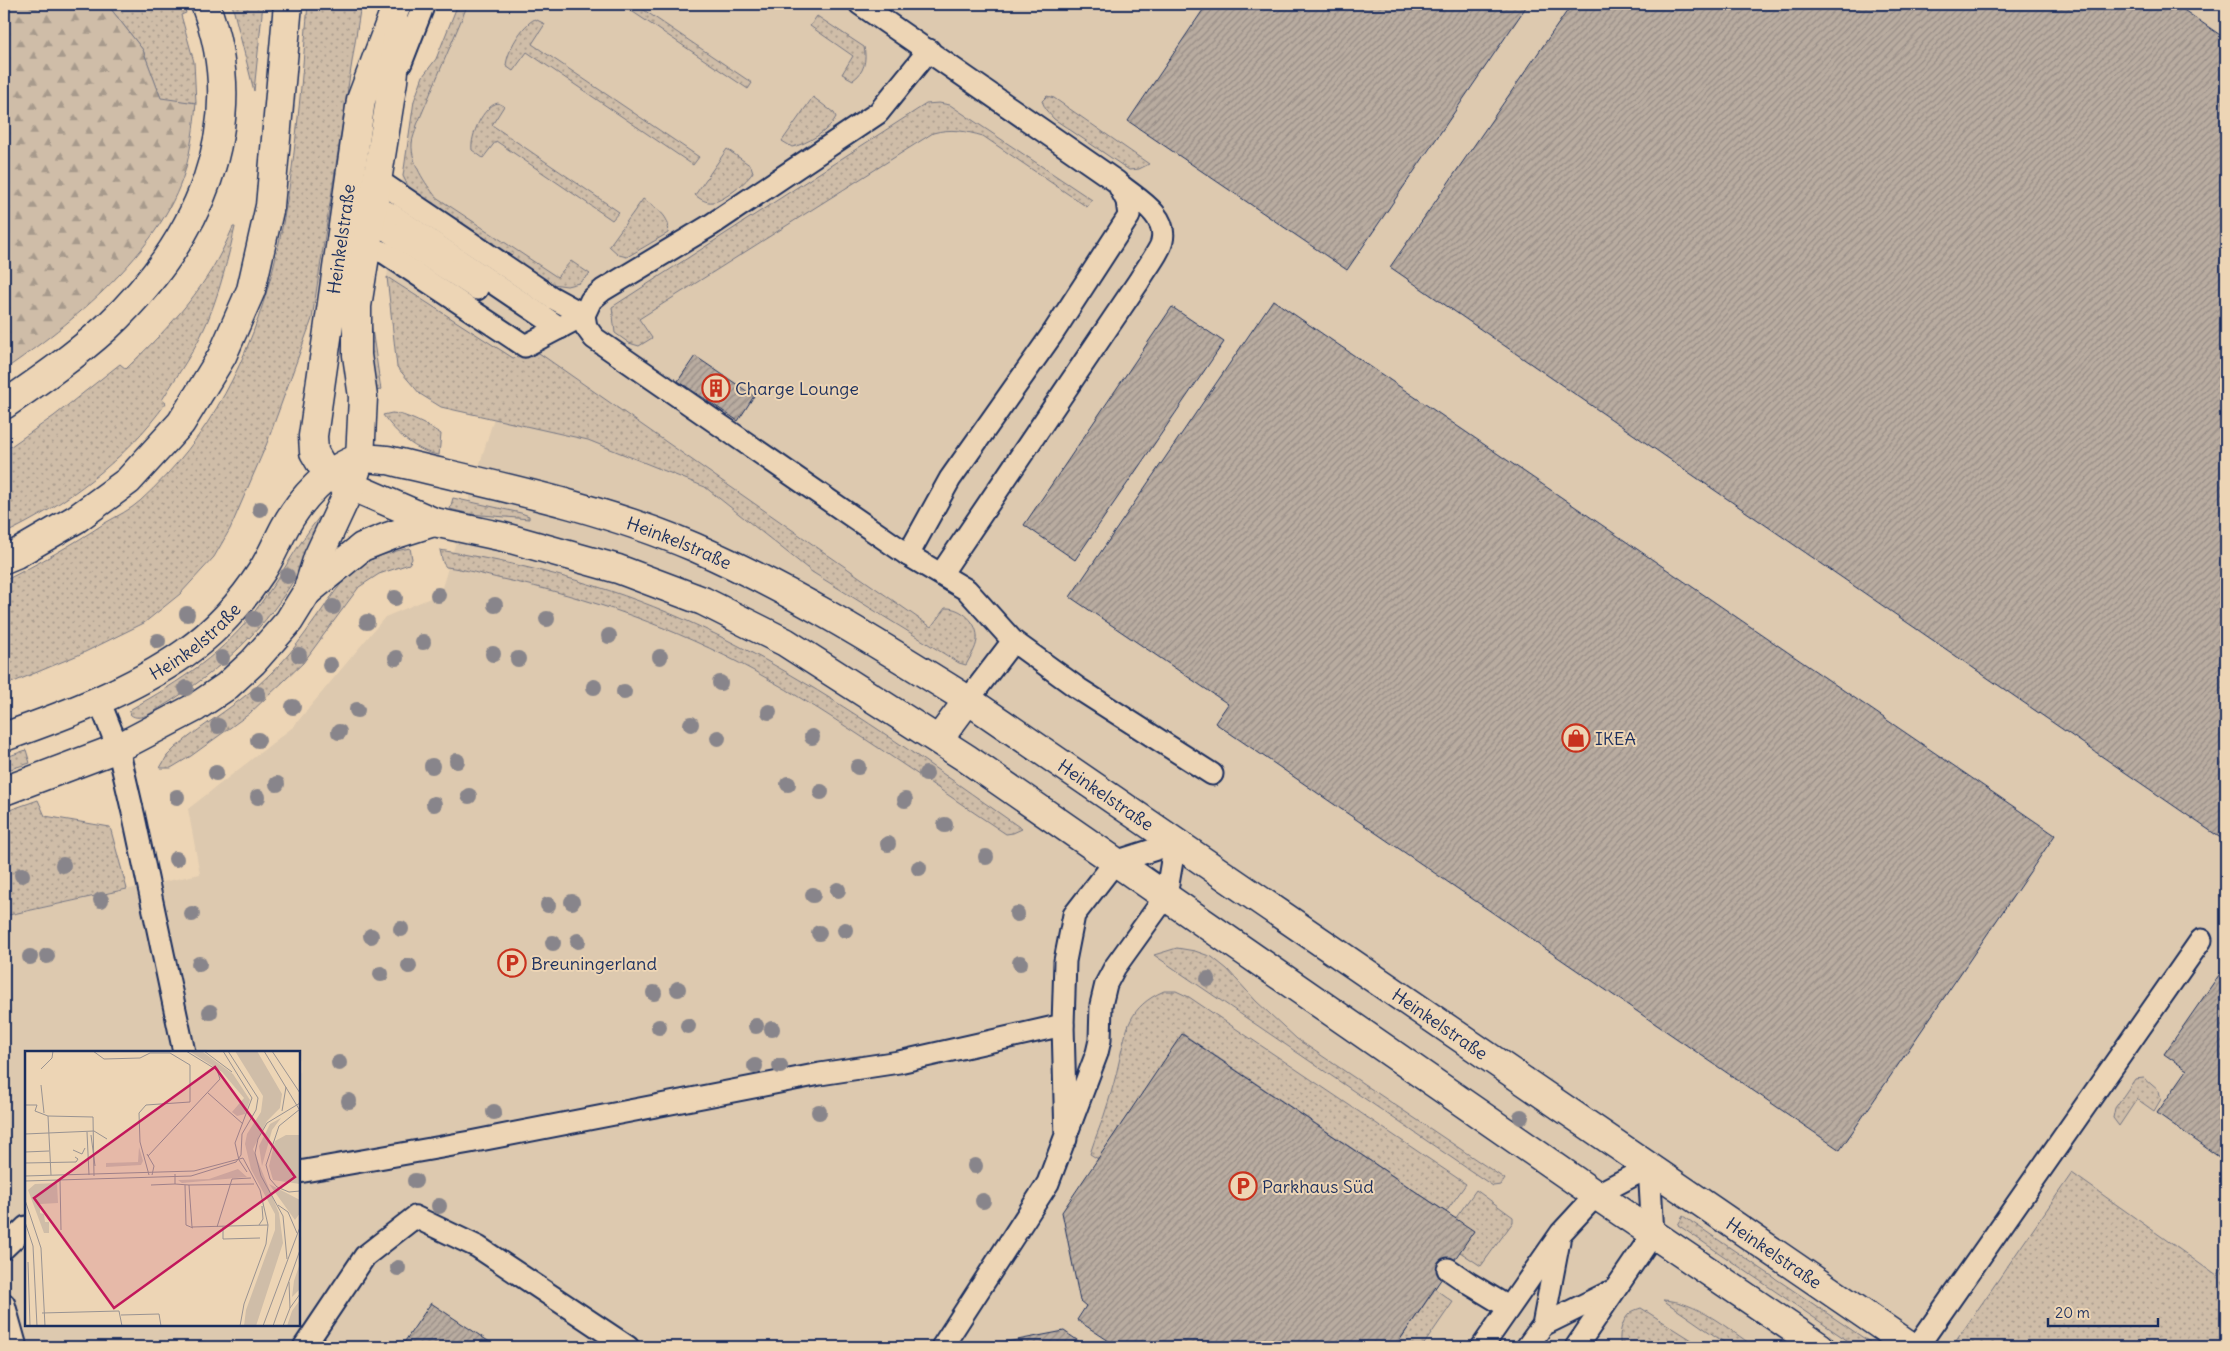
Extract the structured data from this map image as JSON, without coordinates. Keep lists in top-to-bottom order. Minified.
{"streets":{"main road":["Heinkelstraße"]},"places":{"building":["Charge Lounge"],"shop":["IKEA"],"parking":["Breuningerland","Parkhaus Süd"]},"scale_bar":"20 m"}
